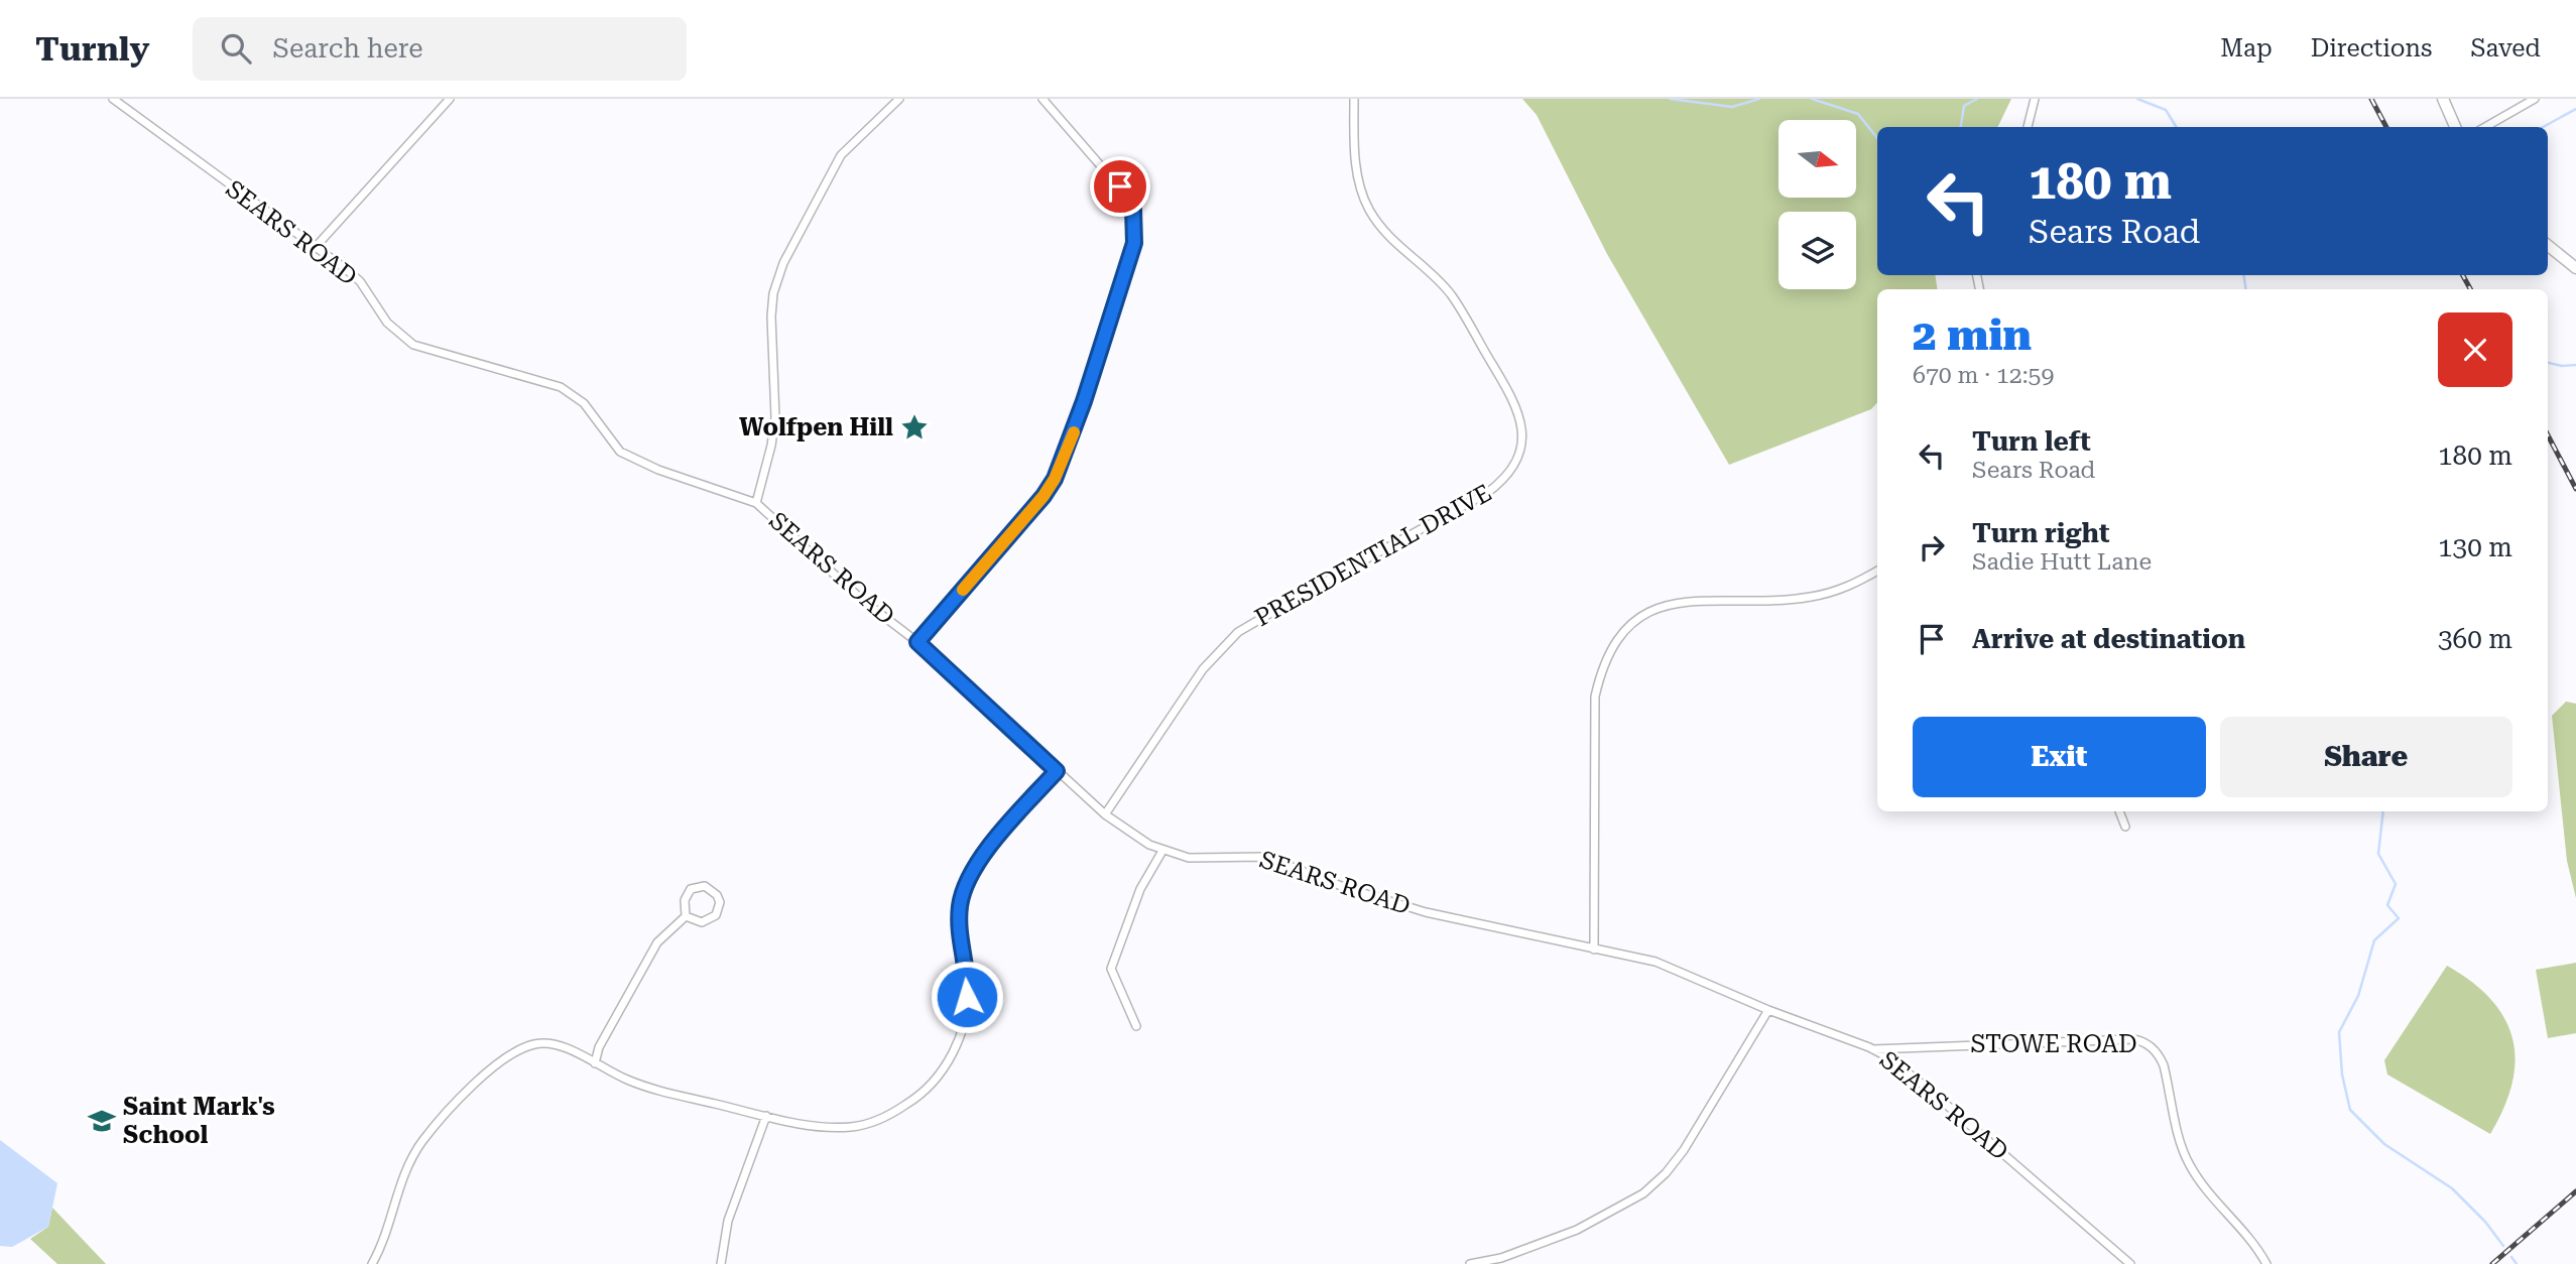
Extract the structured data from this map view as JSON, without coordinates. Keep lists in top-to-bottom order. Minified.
{"streets":{"street":["SEARS ROAD","PRESIDENTIAL DRIVE","STOWE ROAD"]},"crossings":[["SEARS ROAD","PRESIDENTIAL DRIVE"],["SEARS ROAD","STOWE ROAD"]],"places":{"place":["Wolfpen Hill"],"school or university":["Saint Mark's School"]},"north":"right","page":{"header":"Turnly","search":"Search here","nav":["Map","Directions","Saved"],"turn":["180 m","Sears Road"],"heading":["2 min","670 m · 12:59"],"list":[{"name":"Turn left","note":"Sears Road","value":"180 m"},{"name":"Turn right","note":"Sadie Hutt Lane","value":"130 m"},{"name":"Arrive at destination","value":"360 m"}],"buttons":["Exit","Share"]}}
